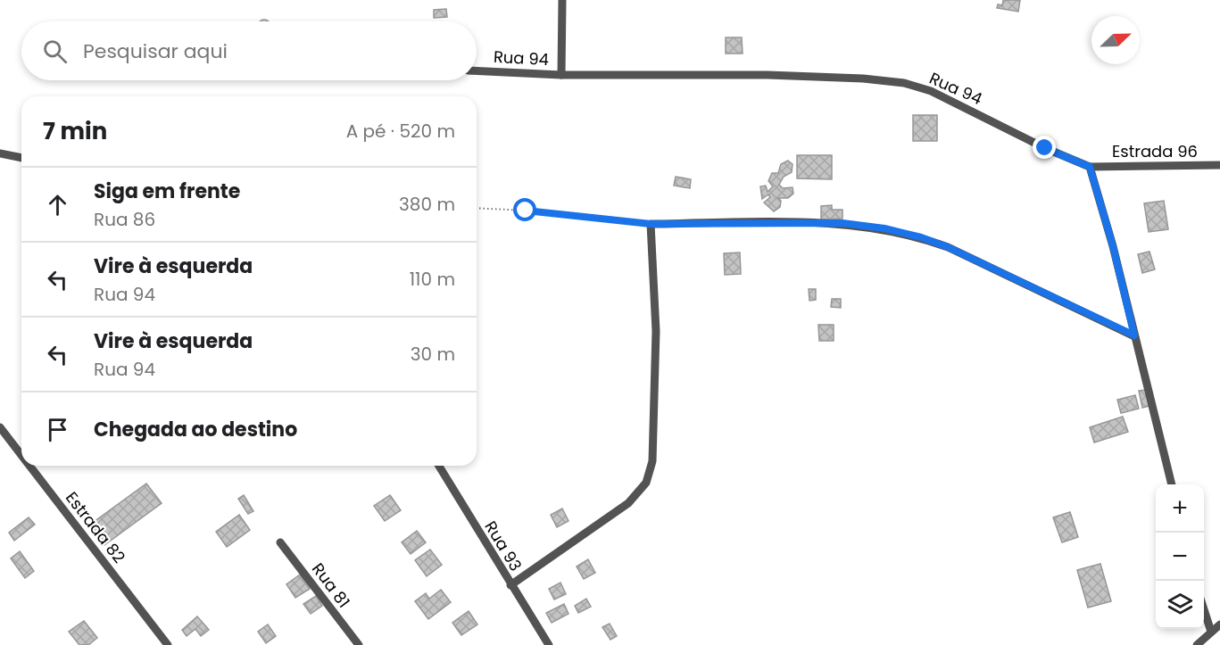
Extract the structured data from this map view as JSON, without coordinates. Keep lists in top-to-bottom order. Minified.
{"streets":{"street":["Rua 94","Estrada 96","Estrada 82","Rua 93","Rua 81"]},"crossings":[["Rua 94","Estrada 96"]],"north":"top right","page":{"search":"Pesquisar aqui","heading":["7 min","A pé · 520 m"],"list":[["Siga em frente","Rua 86","380 m"],["Vire à esquerda","Rua 94","110 m"],["Vire à esquerda","Rua 94","30 m"],"Chegada ao destino"],"map_buttons":["+","−"]}}
